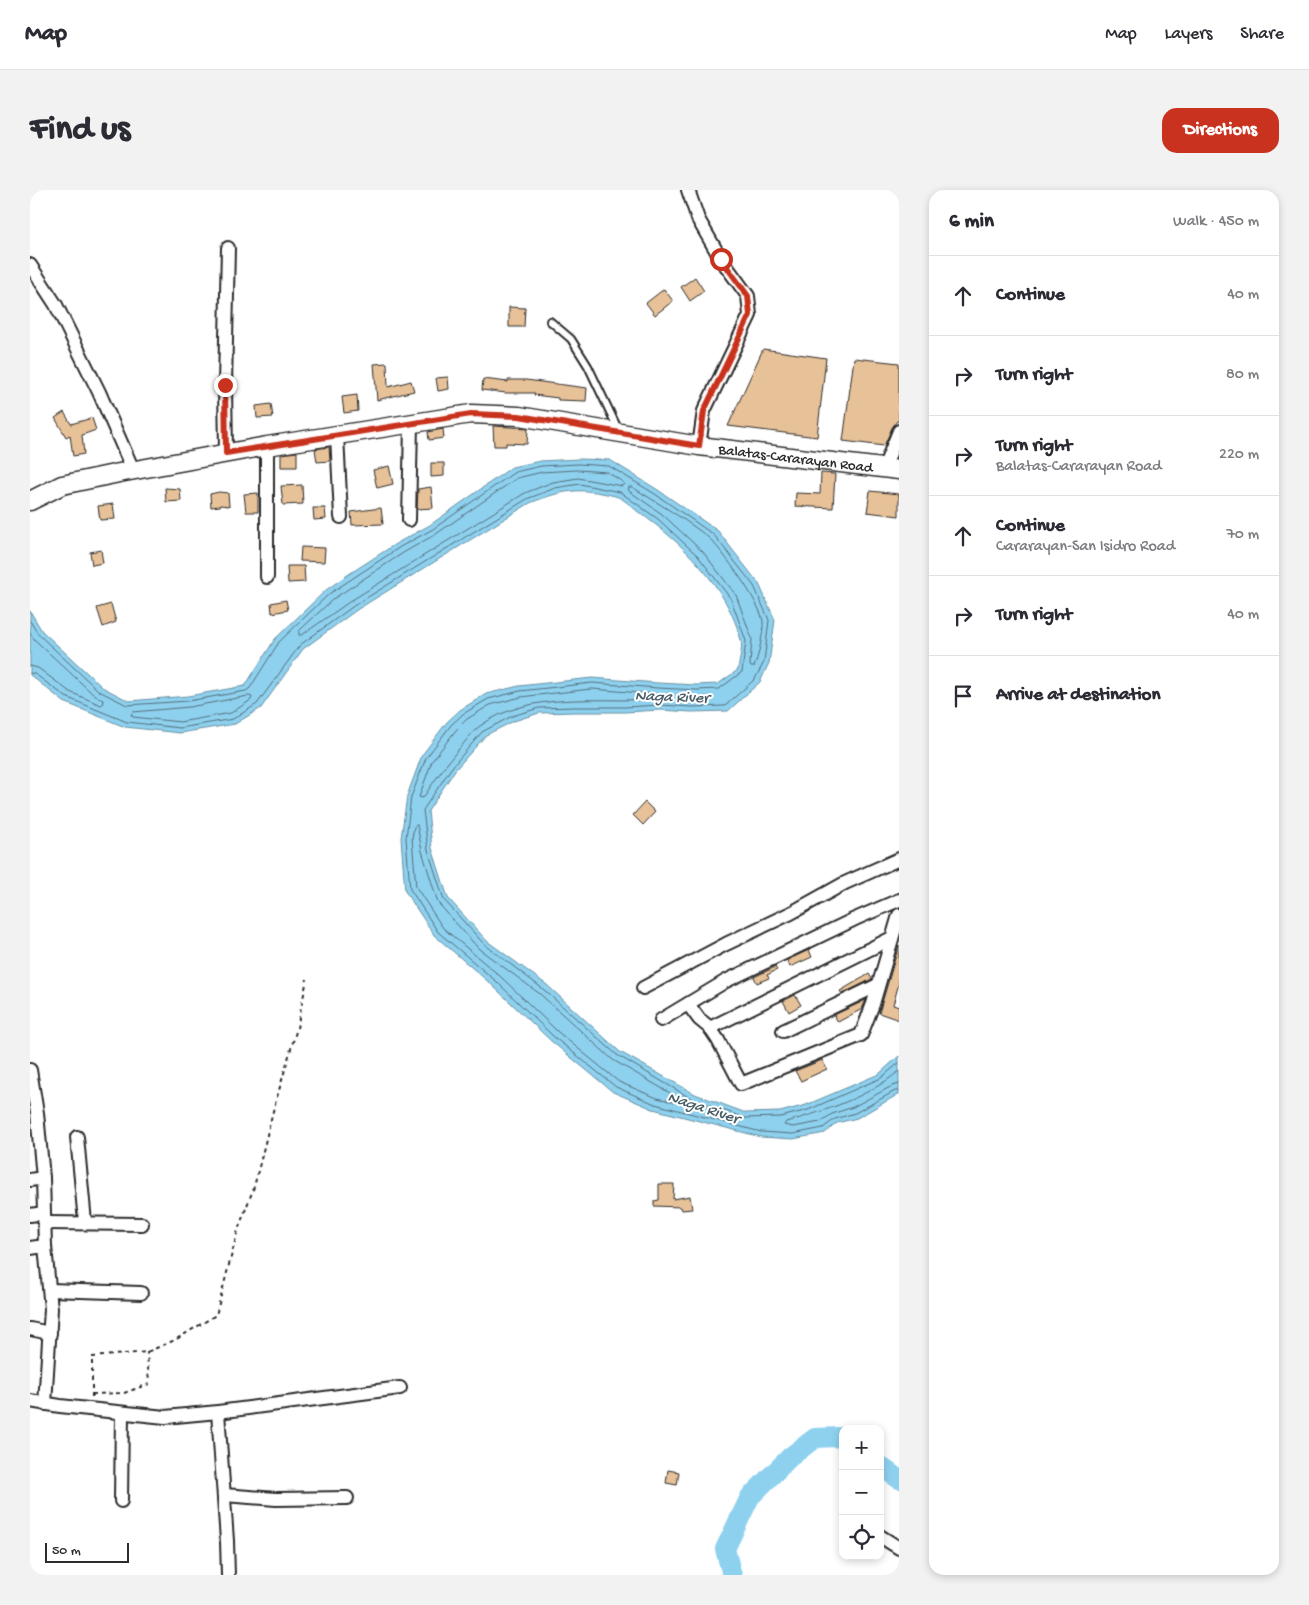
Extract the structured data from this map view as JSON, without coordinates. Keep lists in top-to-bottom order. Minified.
{"streets":{"main road":["Balatas-Cararayan Road"]},"water":["Naga River"],"scale_bar":"50 m","page":{"header":"Map","nav":["Map","Layers","Share"],"buttons":"Directions","title":"Find us","heading":["6 min","Walk · 450 m"],"list":[["Continue","40 m"],["Turn right","80 m"],["Turn right","Balatas-Cararayan Road","220 m"],["Continue","Cararayan-San Isidro Road","70 m"],["Turn right","40 m"],"Arrive at destination"],"map_buttons":["+","−"],"scale":"50 m"}}
